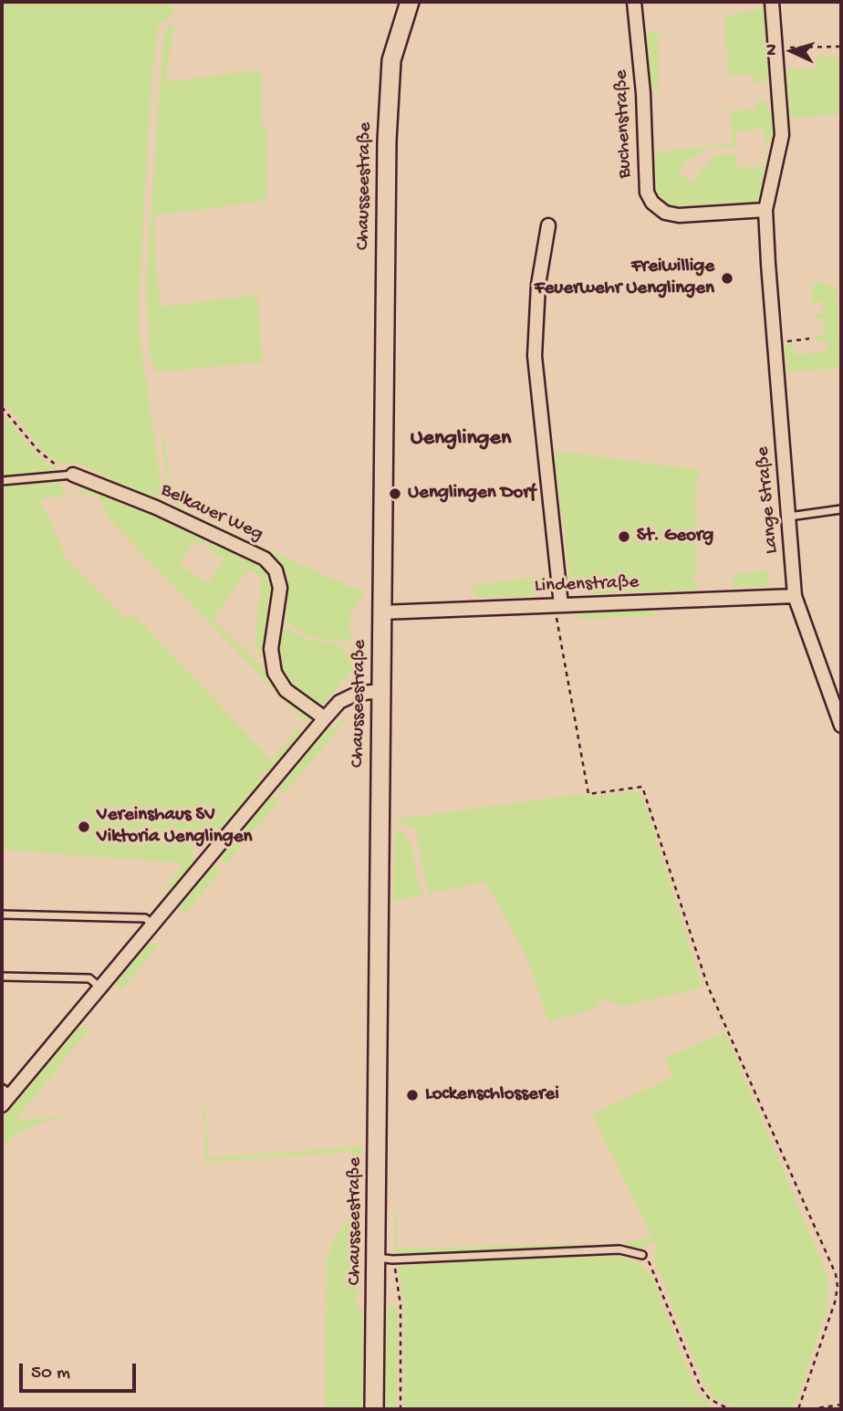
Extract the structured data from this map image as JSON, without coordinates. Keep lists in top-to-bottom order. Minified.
{"streets":{"main road":["Chausseestraße"],"street":["Buchenstraße","Lange Straße","Belkauer Weg","Lindenstraße"]},"crossings":[["Buchenstraße","Lange Straße"],["Chausseestraße","Lindenstraße"],["Lange Straße","Lindenstraße"]],"districts":["Uenglingen"],"places":["Freiwillige Feuerwehr Uenglingen","Uenglingen Dorf","St. Georg","Vereinshaus SV Viktoria Uenglingen","Lockenschlosserei"],"scale_bar":"50 m","north":"left"}
